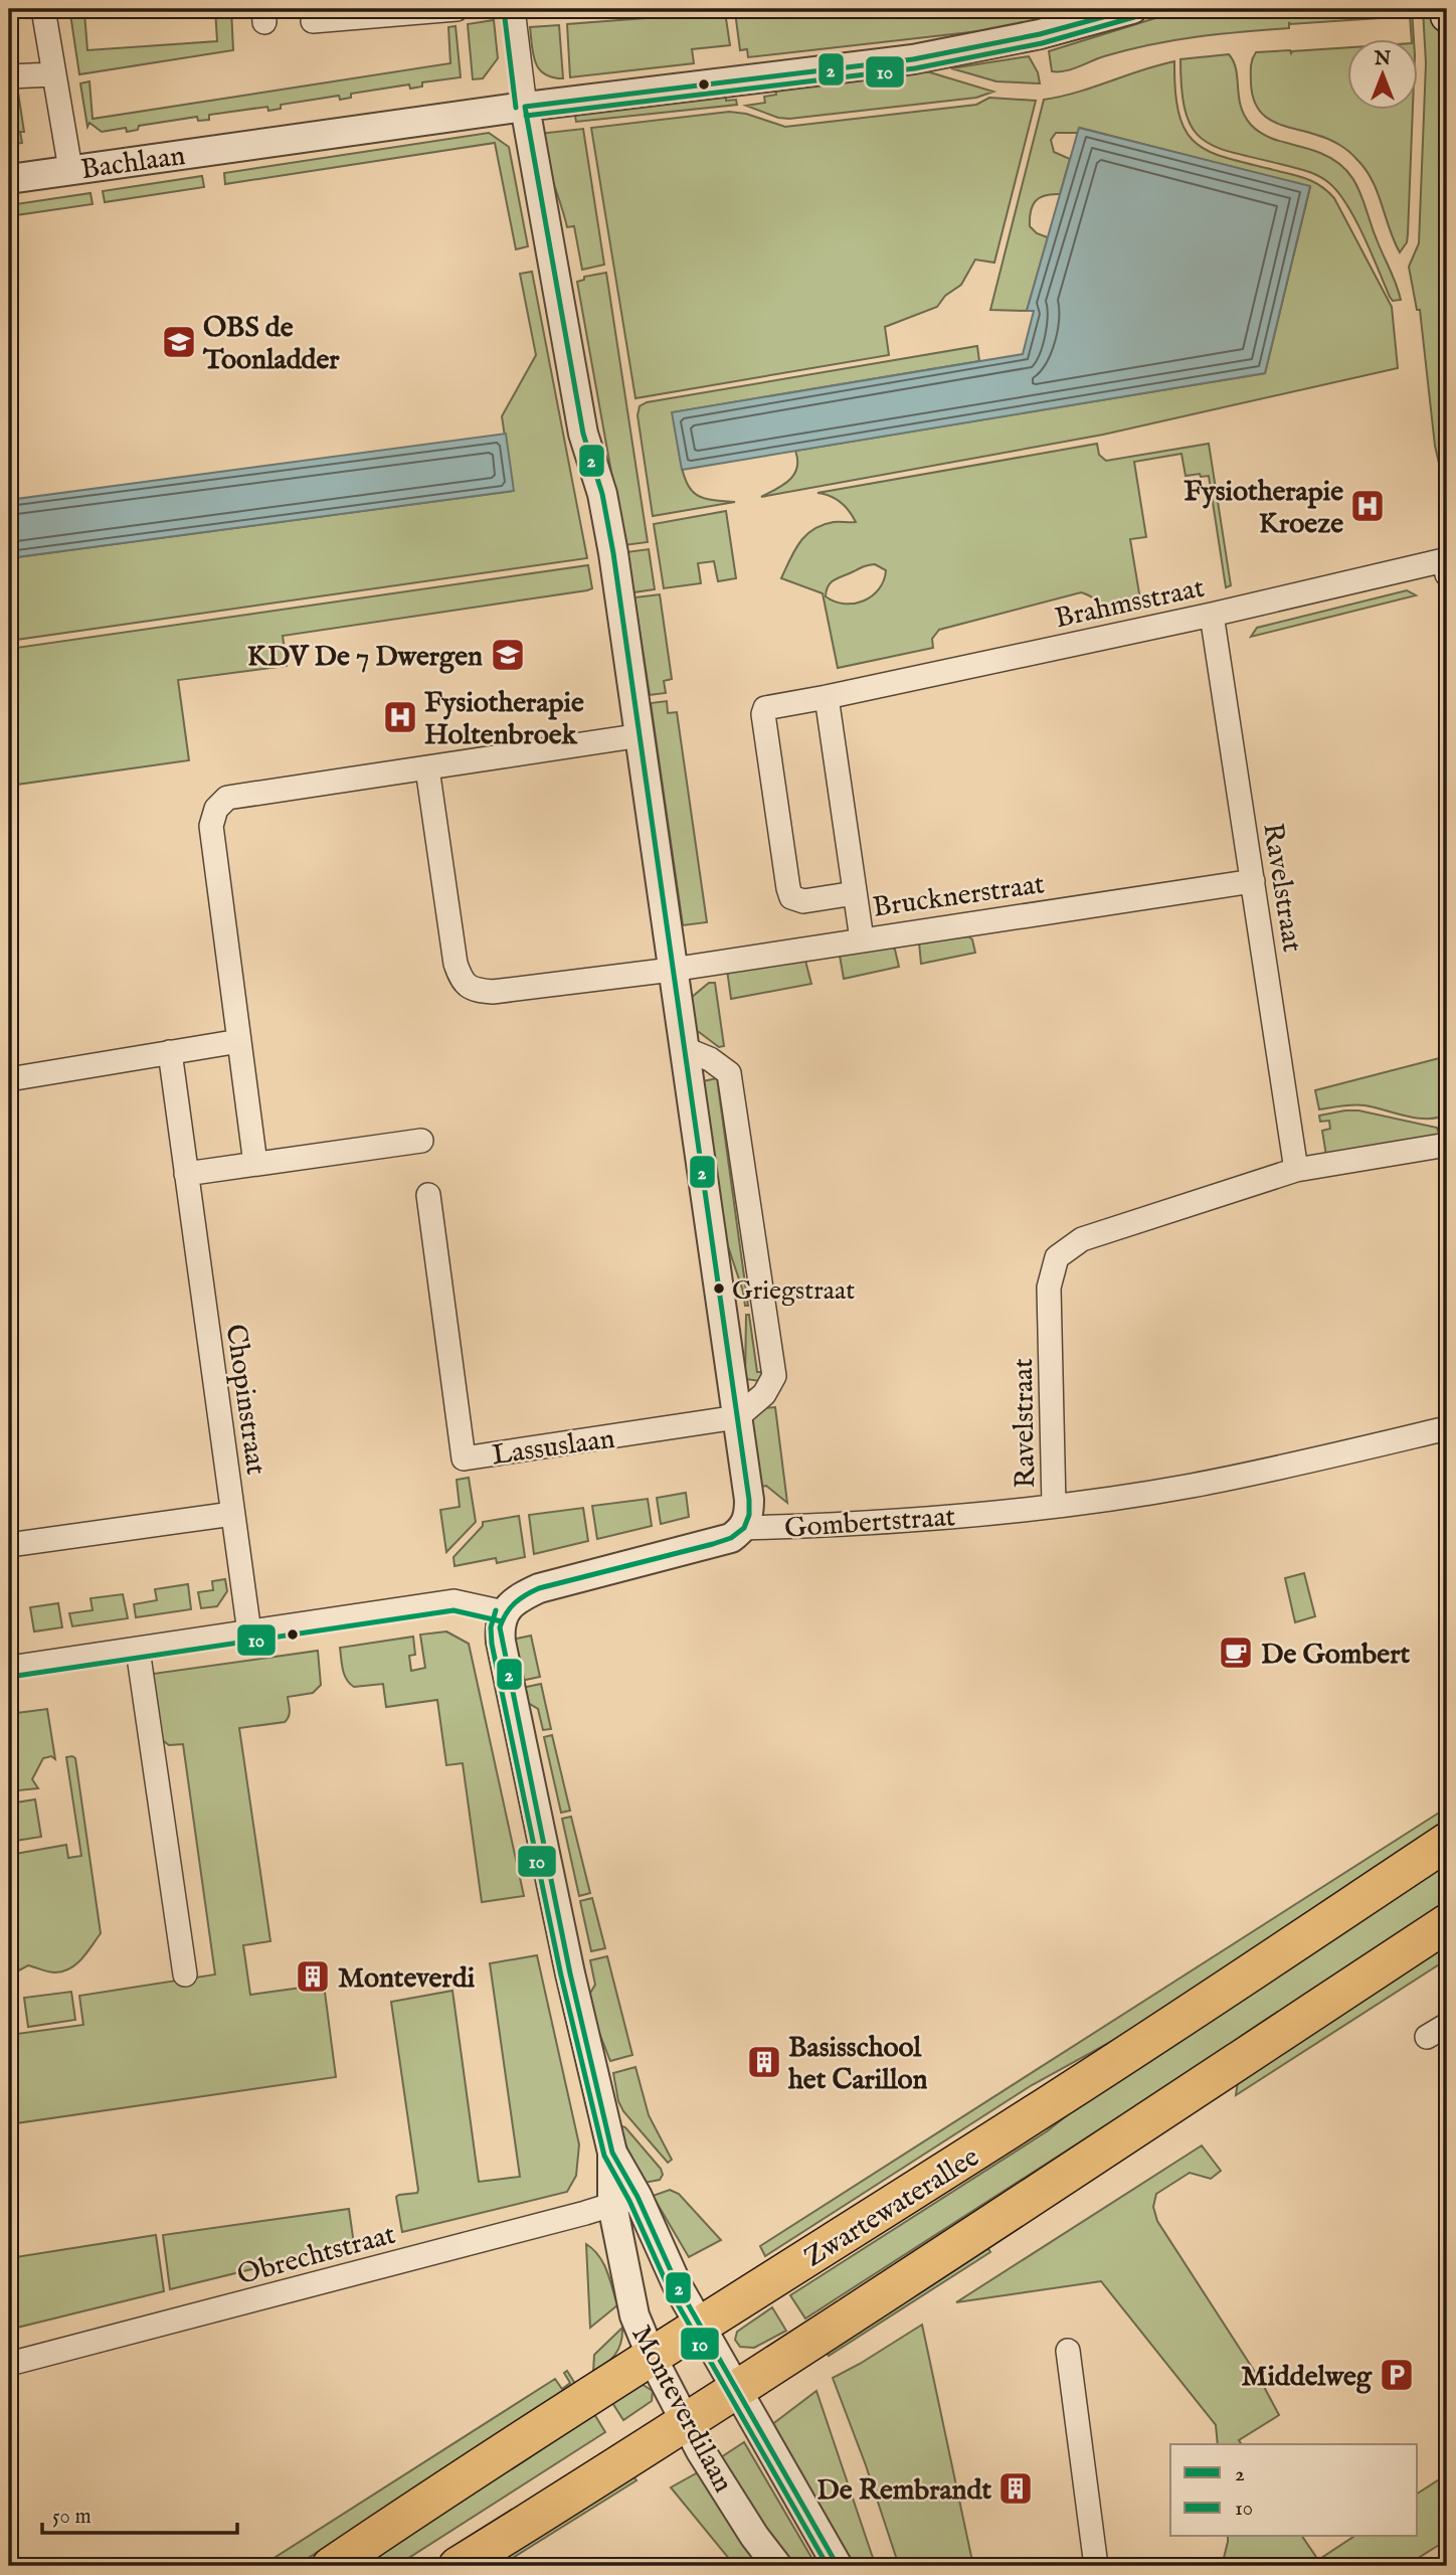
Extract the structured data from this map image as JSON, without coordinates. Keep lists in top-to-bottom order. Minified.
{"streets":{"main road":["Zwartewaterallee"],"street":["Bachlaan","Brahmsstraat","Ravelstraat","Brucknerstraat","Chopinstraat","Lassuslaan","Gombertstraat","Obrechtstraat","Monteverdilaan"]},"crossings":[["Brahmsstraat","Ravelstraat"],["Ravelstraat","Brucknerstraat"],["Ravelstraat","Gombertstraat"],["Gombertstraat","Monteverdilaan"],["Zwartewaterallee","Monteverdilaan"],["Obrechtstraat","Monteverdilaan"]],"places":{"school or university":["OBS de Toonladder","KDV De 7 Dwergen"],"hospital":["Fysiotherapie Kroeze","Fysiotherapie Holtenbroek"],"other":["Griegstraat"],"cafe":["De Gombert"],"building":["Monteverdi","Basisschool het Carillon","De Rembrandt"],"parking":["Middelweg"]},"lines":["transit line 2","transit line 10"],"legend":["2","10"],"scale_bar":"50 m","north":"top"}
